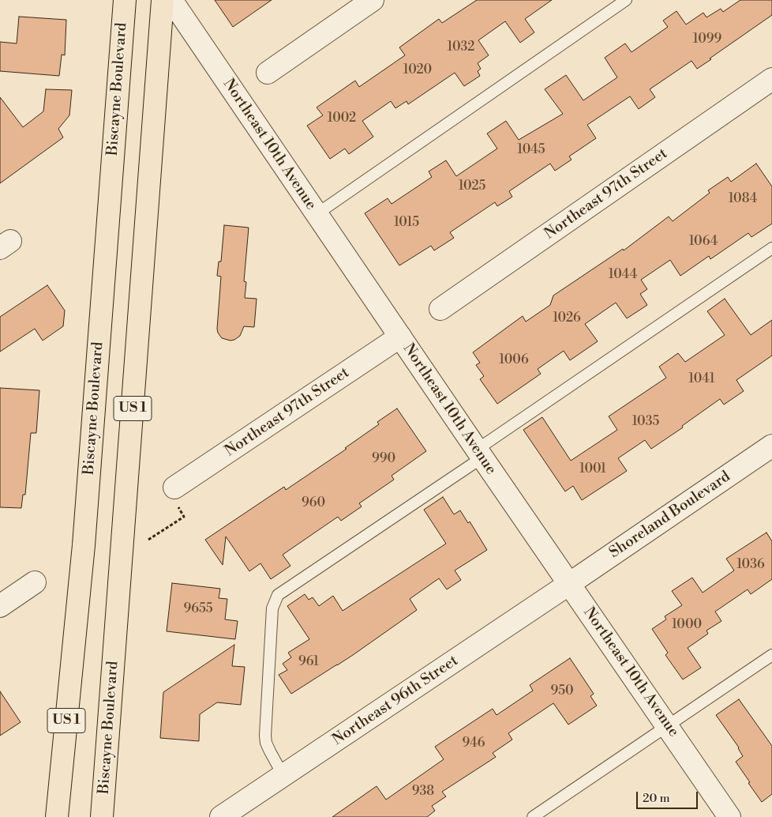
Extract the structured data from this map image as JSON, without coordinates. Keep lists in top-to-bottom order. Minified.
{"streets":{"main road":["Biscayne Boulevard","US 1"],"street":["Northeast 10th Avenue","Northeast 97th Street","Shoreland Boulevard","Northeast 96th Street"]},"crossings":[["Northeast 10th Avenue","Northeast 97th Street"],["Northeast 10th Avenue","Shoreland Boulevard"],["Northeast 10th Avenue","Northeast 96th Street"],["Shoreland Boulevard","Northeast 96th Street"]],"house_numbers":["1099","1032","1020","1002","1045","1025","1084","1015","1064","1044","1026","1006","1041","1035","990","1001","960","1036","9655","1000","961","950","946","938"],"scale_bar":"20 m"}
